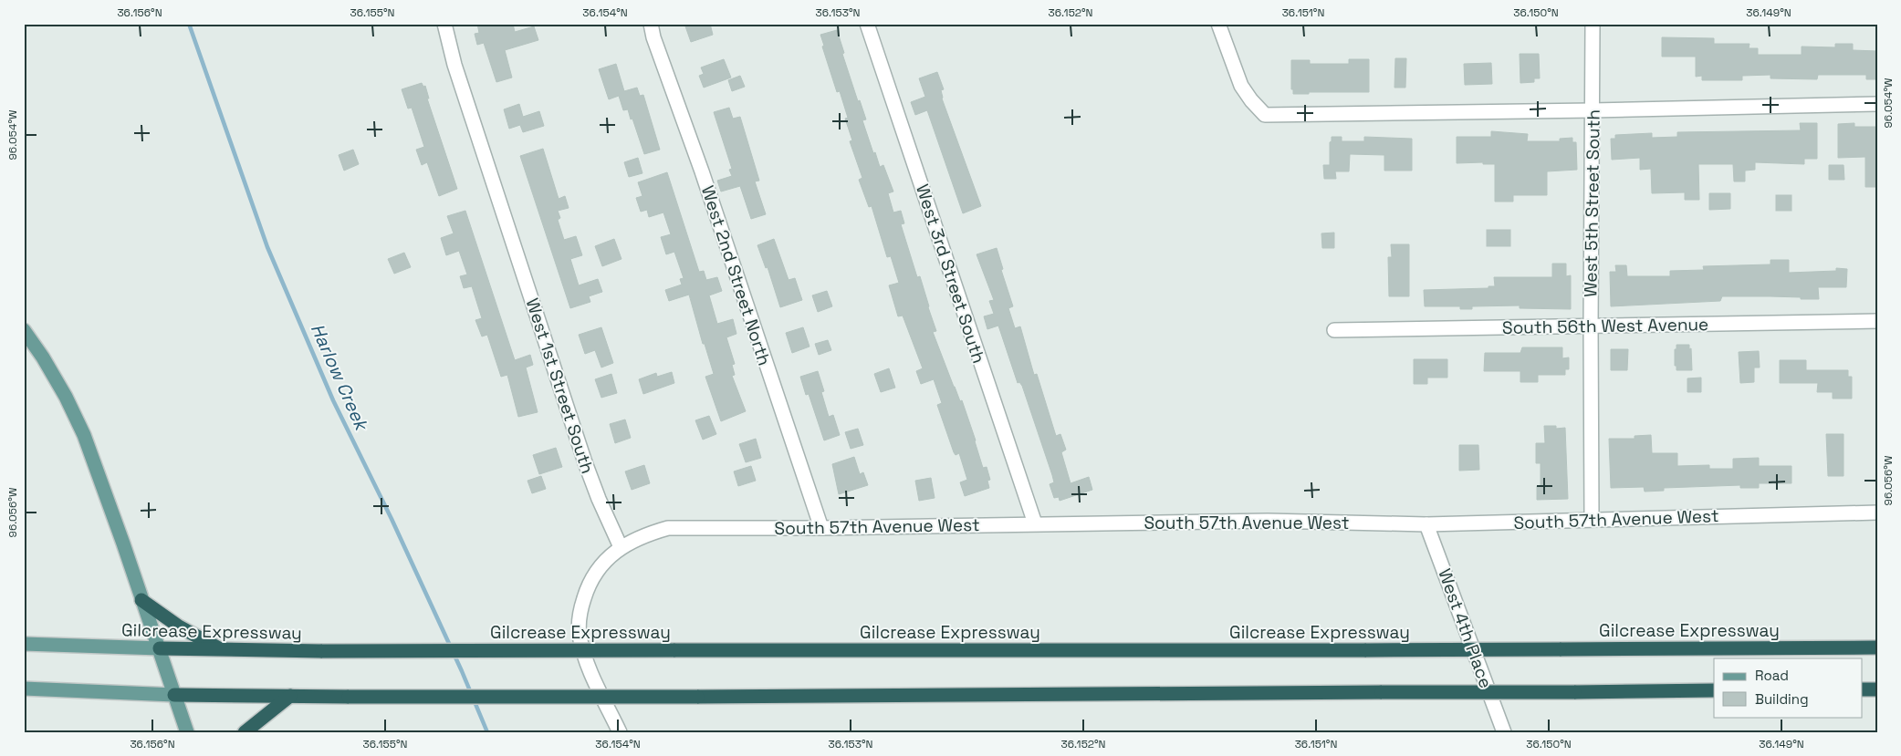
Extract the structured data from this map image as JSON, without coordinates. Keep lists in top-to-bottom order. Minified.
{"streets":{"highway":["Gilcrease Expressway"],"street":["West 5th Street South","West 3rd Street South","West 2nd Street North","South 56th West Avenue","West 1st Street South","South 57th Avenue West","West 4th Place"]},"crossings":[["West 5th Street South","South 56th West Avenue"],["West 5th Street South","South 57th Avenue West"],["West 3rd Street South","South 57th Avenue West"],["West 2nd Street North","South 57th Avenue West"],["West 1st Street South","South 57th Avenue West"],["South 57th Avenue West","West 4th Place"]],"water":["Harlow Creek"],"legend":["Road","Building"],"coordinates":["36.156°N","36.155°N","36.154°N","36.153°N","36.152°N","36.151°N","36.150°N","36.149°N","96.054°W","96.056°W"]}
